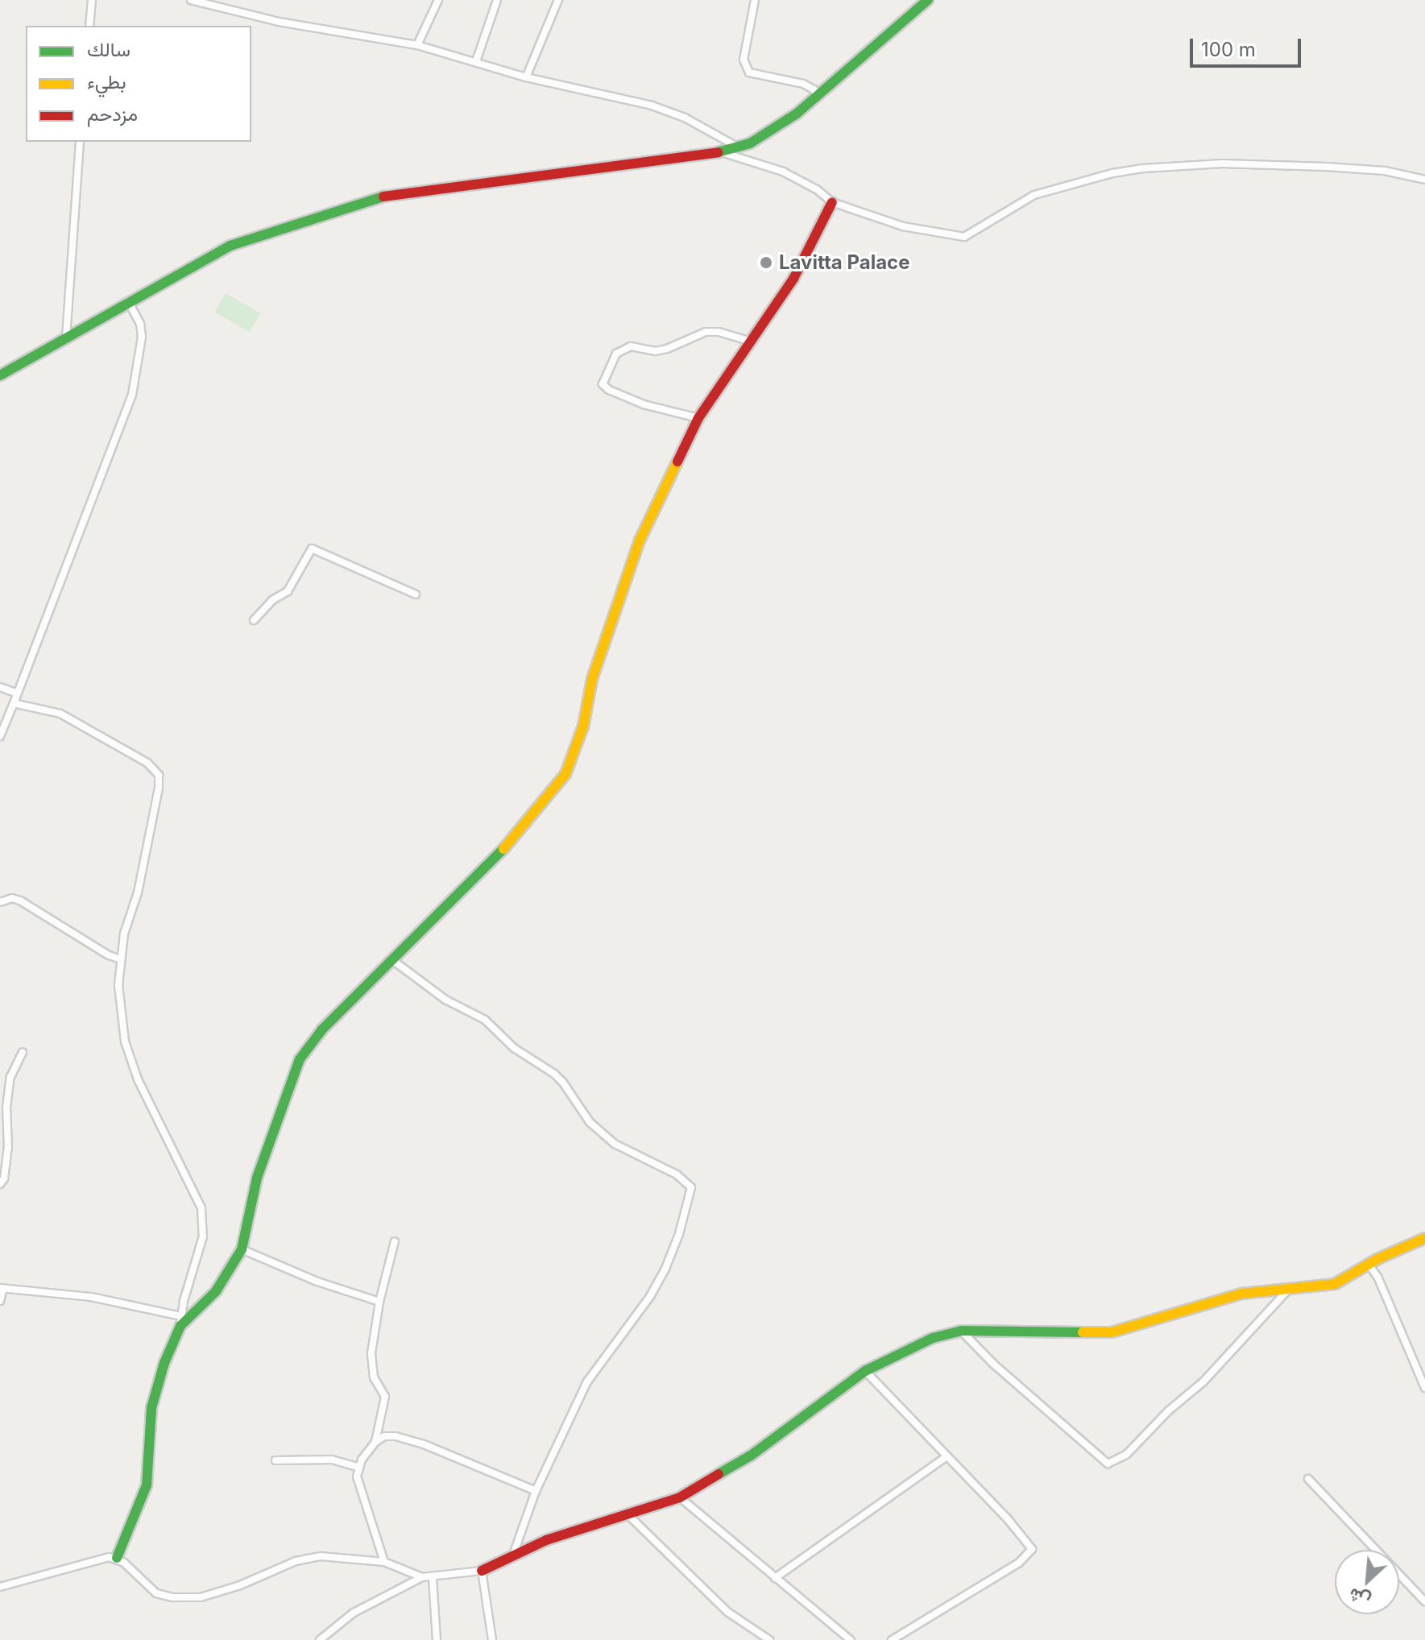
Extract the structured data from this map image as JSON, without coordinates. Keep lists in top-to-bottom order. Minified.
{"places":["Lavitta Palace"],"legend":["سالك","بطيء","مزدحم"],"scale_bar":"100 m","north":"bottom left"}
